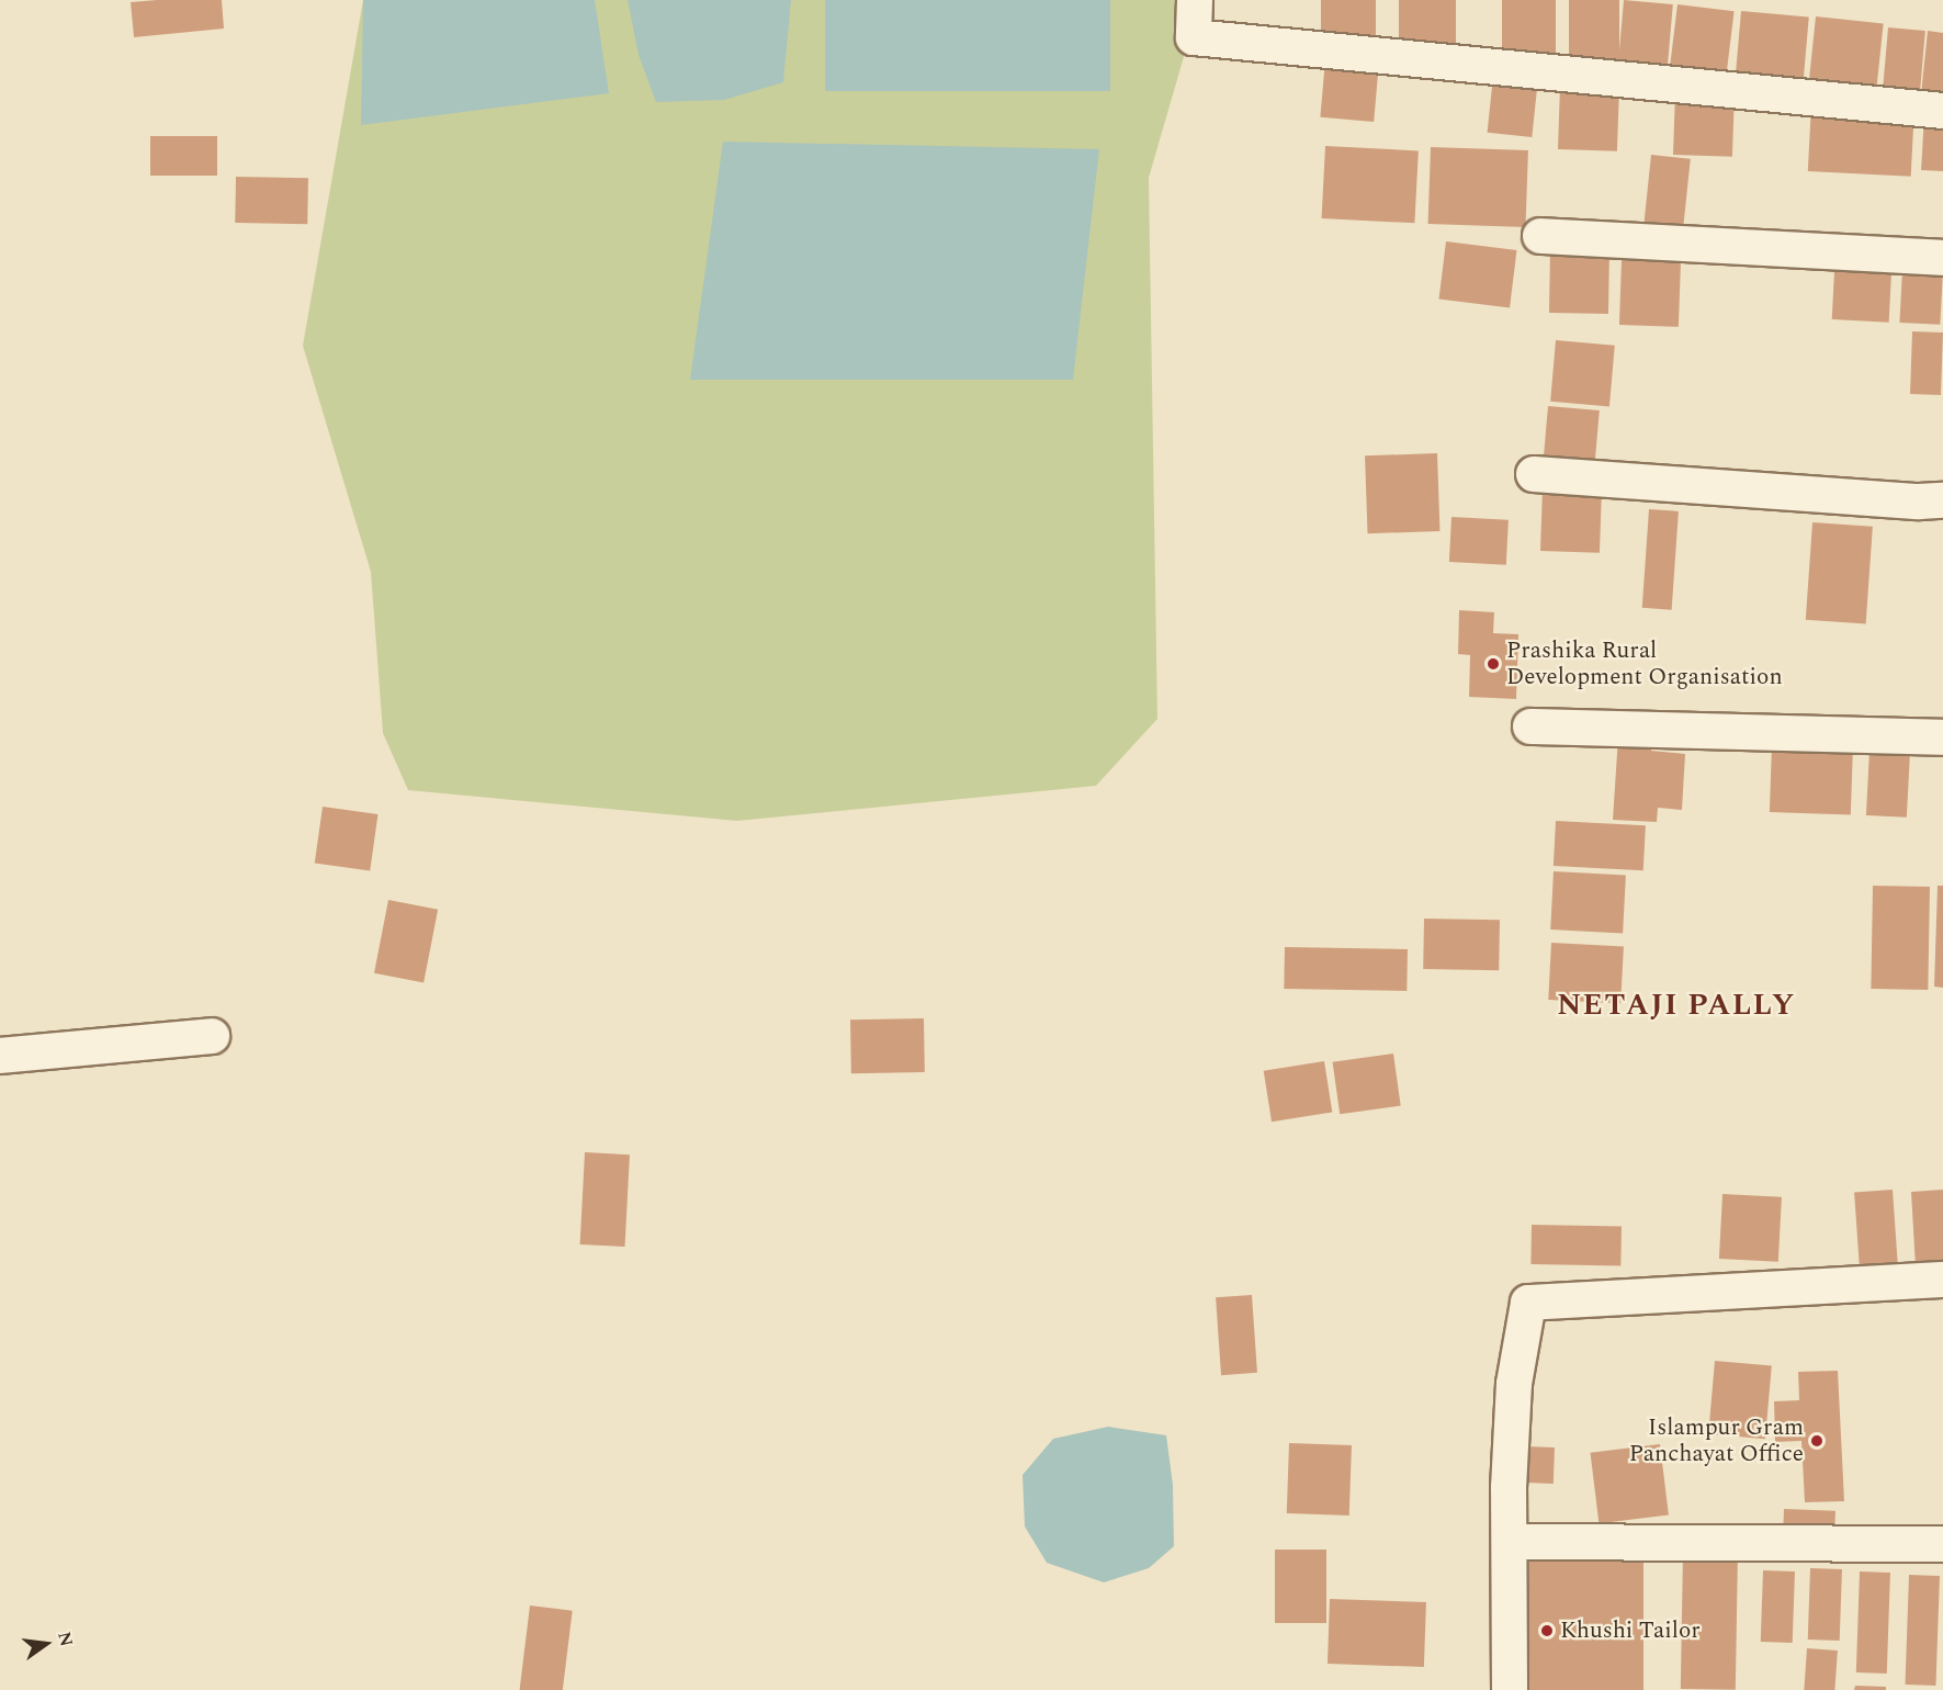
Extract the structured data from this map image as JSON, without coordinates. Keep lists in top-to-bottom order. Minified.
{"districts":["NETAJI PALLY"],"places":["Prashika Rural Development Organisation","Islampur Gram Panchayat Office","Khushi Tailor"],"north":"right"}
